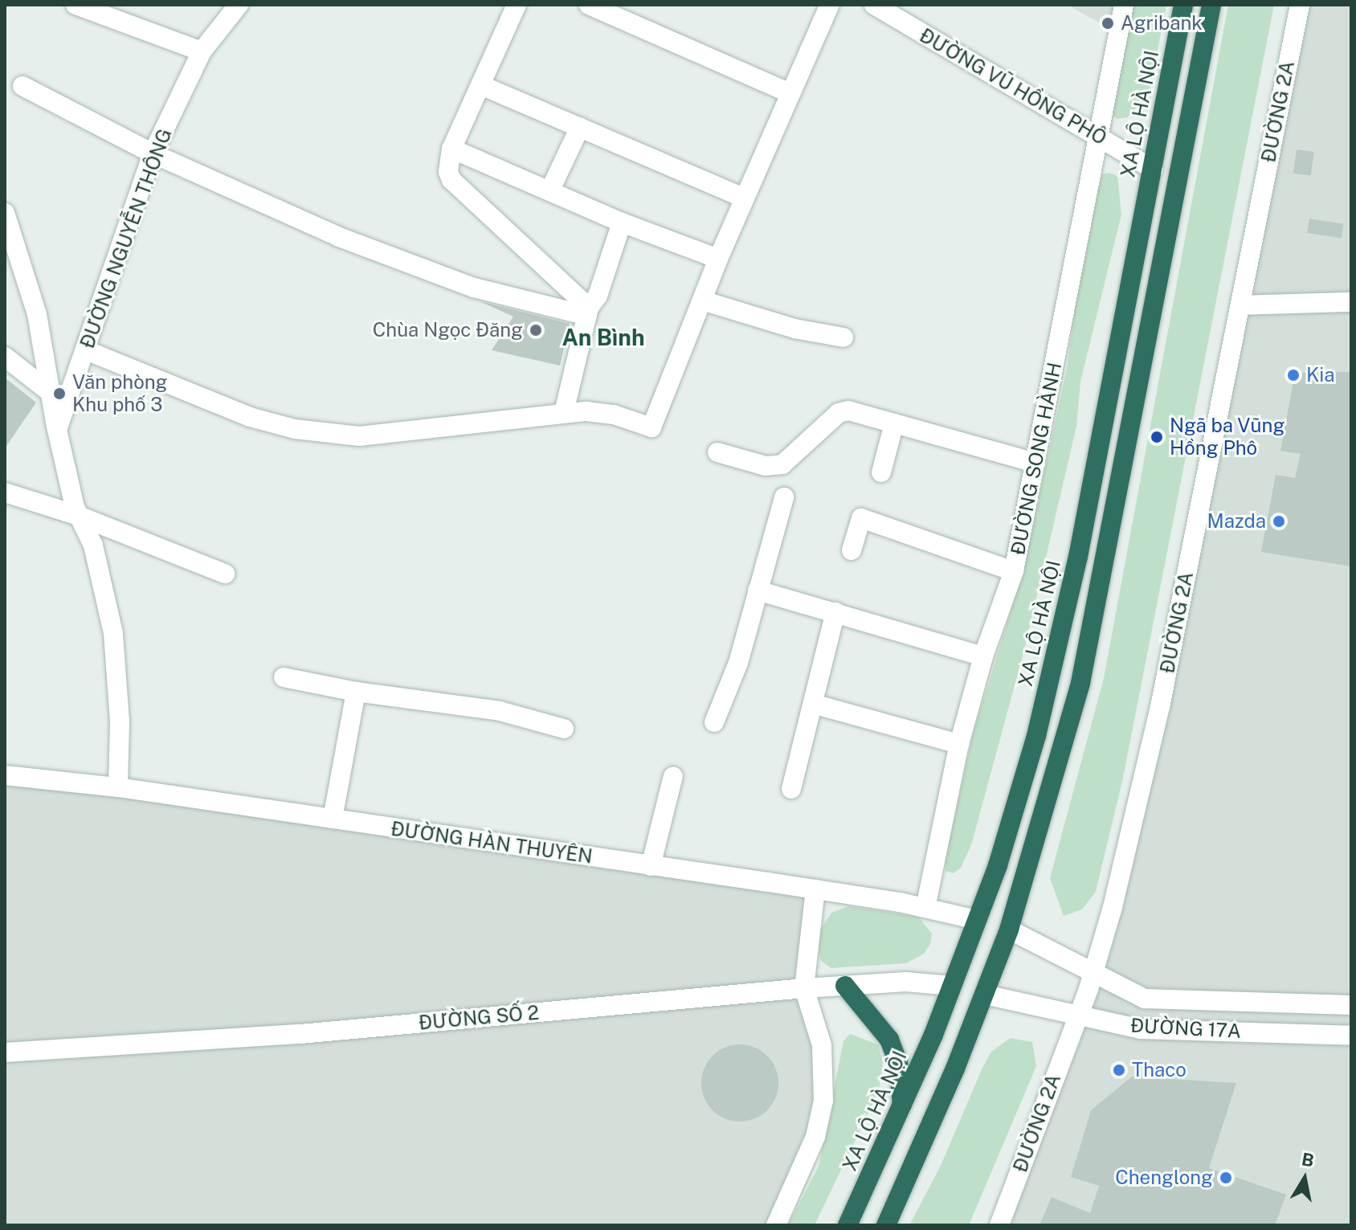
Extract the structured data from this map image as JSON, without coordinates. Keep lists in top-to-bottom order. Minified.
{"streets":{"highway":["XA LỘ HÀ NỘI"],"street":["ĐƯỜNG VŨ HỒNG PHÔ","ĐƯỜNG 2A","ĐƯỜNG NGUYỄN THÔNG","ĐƯỜNG SONG HÀNH","ĐƯỜNG HÀN THUYÊN","ĐƯỜNG SỐ 2","ĐƯỜNG 17A"]},"crossings":[["ĐƯỜNG VŨ HỒNG PHÔ","XA LỘ HÀ NỘI"],["ĐƯỜNG VŨ HỒNG PHÔ","ĐƯỜNG SONG HÀNH"],["ĐƯỜNG 2A","ĐƯỜNG 17A"],["XA LỘ HÀ NỘI","ĐƯỜNG HÀN THUYÊN"],["XA LỘ HÀ NỘI","ĐƯỜNG SỐ 2"],["ĐƯỜNG SONG HÀNH","ĐƯỜNG HÀN THUYÊN"]],"districts":["An Bình"],"places":["Agribank","Chùa Ngọc Đăng","Kia","Văn phòng Khu phố 3","Ngã ba Vũng Hồng Phô","Mazda","Thaco","Chenglong"],"north":"top"}
